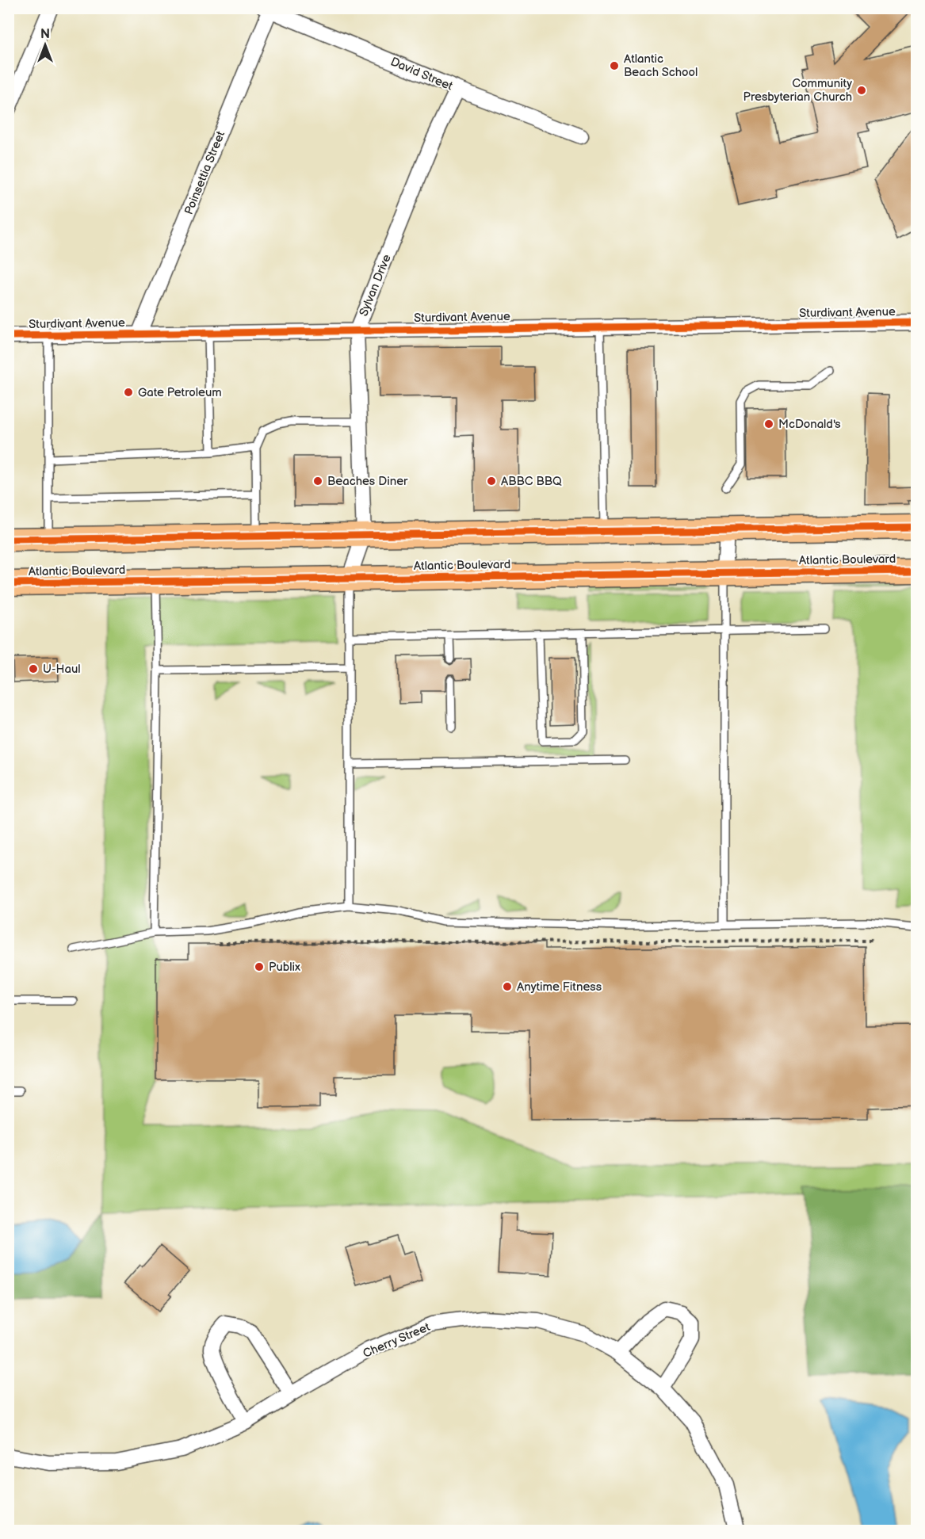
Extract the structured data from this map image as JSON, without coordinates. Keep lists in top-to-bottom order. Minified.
{"streets":{"highway":["Atlantic Boulevard"],"street":["David Street","Poinsettia Street","Sylvan Drive","Sturdivant Avenue","Cherry Street"]},"crossings":[["David Street","Poinsettia Street"],["David Street","Sylvan Drive"],["Poinsettia Street","Sturdivant Avenue"],["Sylvan Drive","Sturdivant Avenue"],["Sylvan Drive","Atlantic Boulevard"]],"places":["Atlantic Beach School","Community Presbyterian Church","Gate Petroleum","McDonald's","Beaches Diner","ABBC BBQ","U-Haul","Publix","Anytime Fitness"],"north":"top"}
